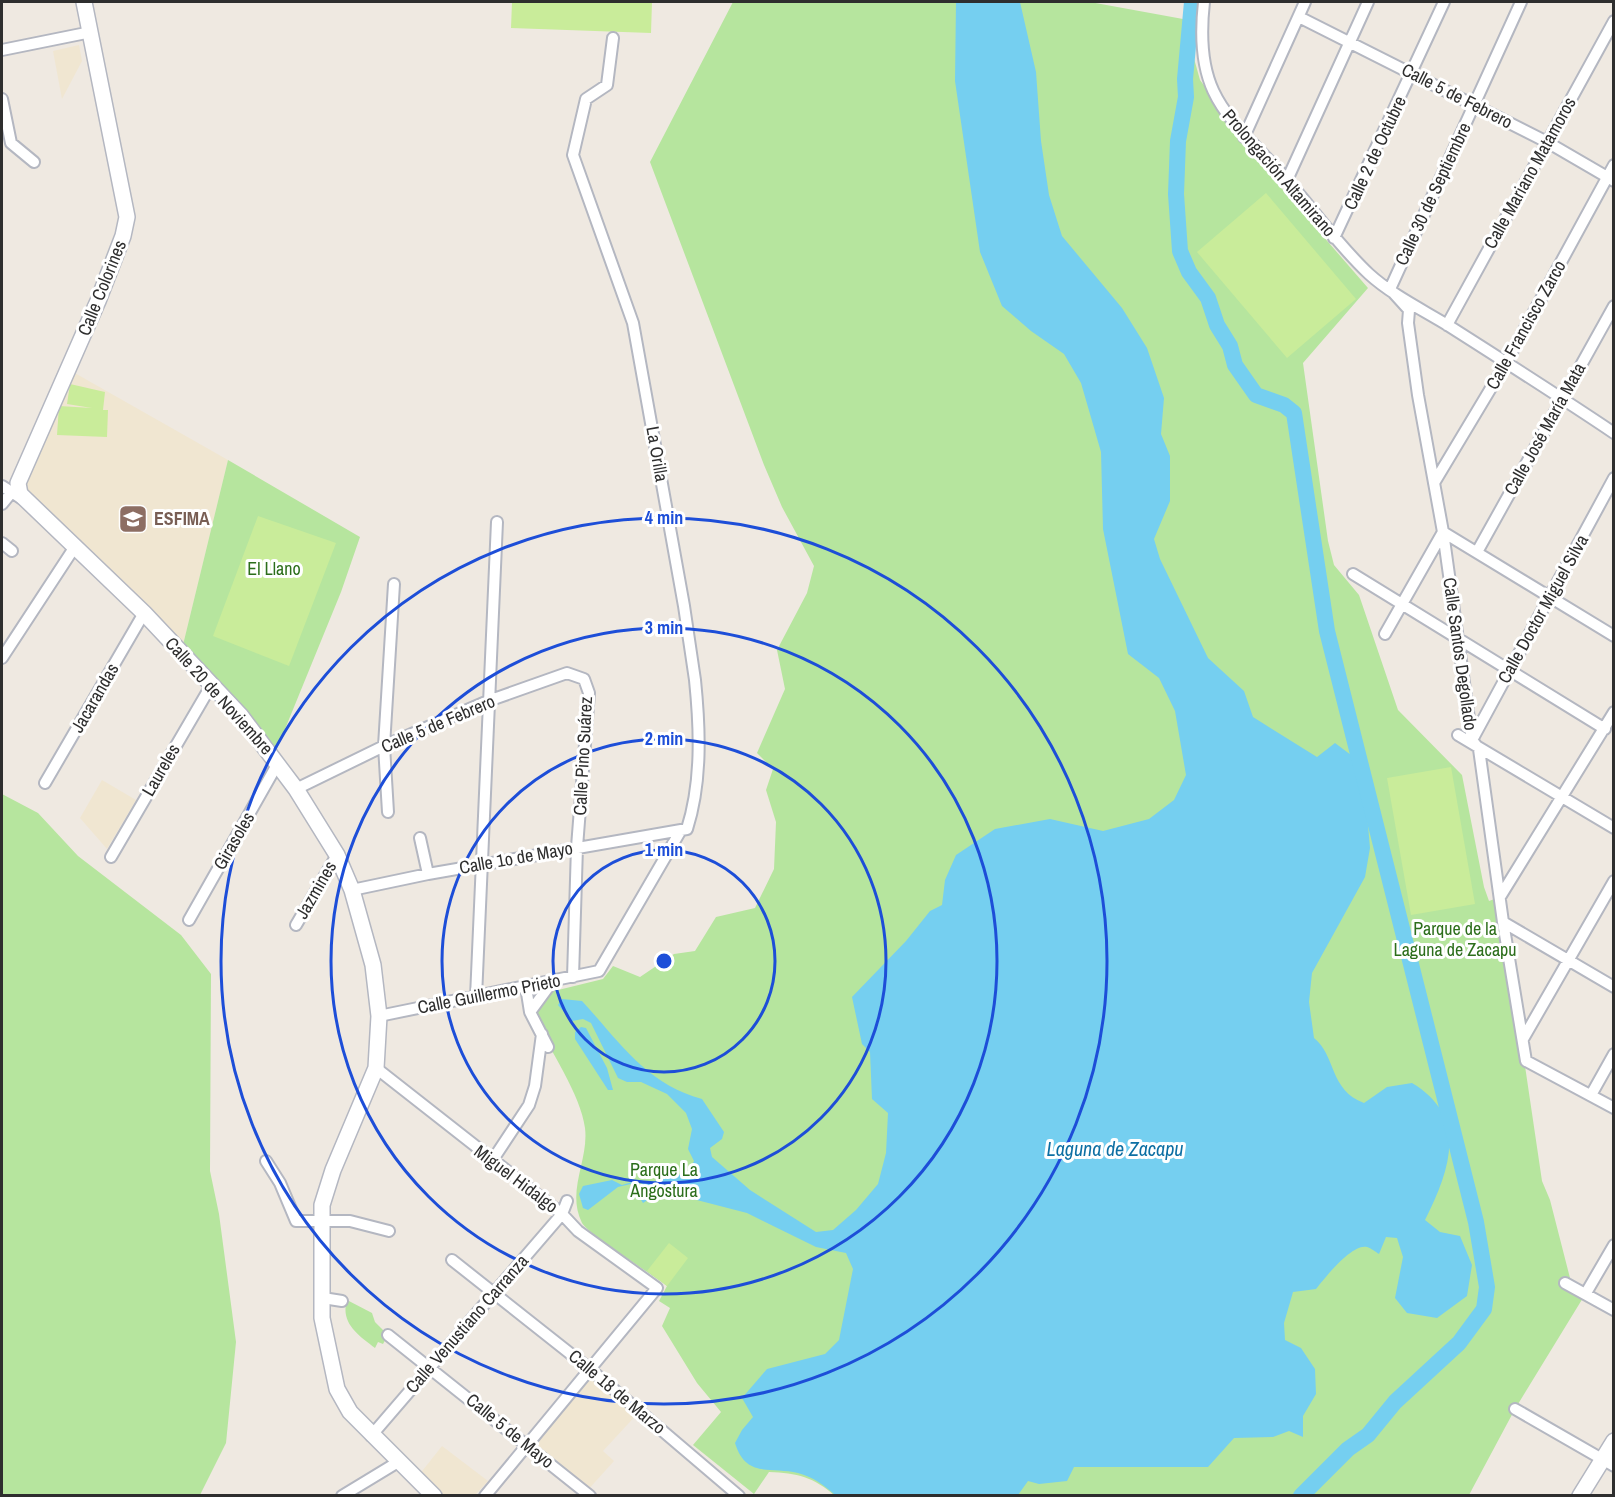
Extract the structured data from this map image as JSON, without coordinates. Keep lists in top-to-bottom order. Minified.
{"streets":{"main road":["Calle Colorines","Calle 20 de Noviembre"],"street":["Calle 5 de Febrero","Calle 2 de Octubre","Prolongación Altamirano","Calle Mariano Matamoros","Calle 30 de Septiembre","Calle Francisco Zarco","Calle José María Mata","La Orilla","Calle Doctor Miguel Silva","Calle Santos Degollado","Jacarandas","Calle Pino Suárez","Laureles","Girasoles","Calle 1o de Mayo","Jazmines","Calle Guillermo Prieto","Miguel Hidalgo","Calle Venustiano Carranza","Calle 18 de Marzo","Calle 5 de Mayo"]},"crossings":[["Calle 5 de Febrero","Calle 2 de Octubre"],["Calle 5 de Febrero","Calle Mariano Matamoros"],["Calle 5 de Febrero","Calle 30 de Septiembre"],["Calle 5 de Febrero","Calle Francisco Zarco"],["Calle 5 de Febrero","Calle 20 de Noviembre"],["Calle 5 de Febrero","Calle Pino Suárez"],["Calle 2 de Octubre","Prolongación Altamirano"],["Prolongación Altamirano","Calle 30 de Septiembre"],["Calle Colorines","Calle 20 de Noviembre"],["Calle Francisco Zarco","Calle Santos Degollado"],["La Orilla","Calle 1o de Mayo"],["La Orilla","Calle Guillermo Prieto"],["Calle Doctor Miguel Silva","Calle Santos Degollado"],["Calle 20 de Noviembre","Jacarandas"],["Calle 20 de Noviembre","Laureles"],["Calle 20 de Noviembre","Girasoles"],["Calle 20 de Noviembre","Calle 1o de Mayo"],["Calle 20 de Noviembre","Jazmines"],["Calle 20 de Noviembre","Calle Guillermo Prieto"],["Calle 20 de Noviembre","Miguel Hidalgo"],["Calle 20 de Noviembre","Calle Venustiano Carranza"],["Calle Pino Suárez","Calle 1o de Mayo"],["Calle Pino Suárez","Calle Guillermo Prieto"],["Miguel Hidalgo","Calle Venustiano Carranza"],["Miguel Hidalgo","Calle 18 de Marzo"],["Calle Venustiano Carranza","Calle 18 de Marzo"],["Calle Venustiano Carranza","Calle 5 de Mayo"]],"water":["Laguna de Zacapu"],"parks":["El Llano","Parque de la Laguna de Zacapu","Parque La Angostura"],"places":{"school or university":["ESFIMA"]},"rings":["4 min","3 min","2 min","1 min"]}
